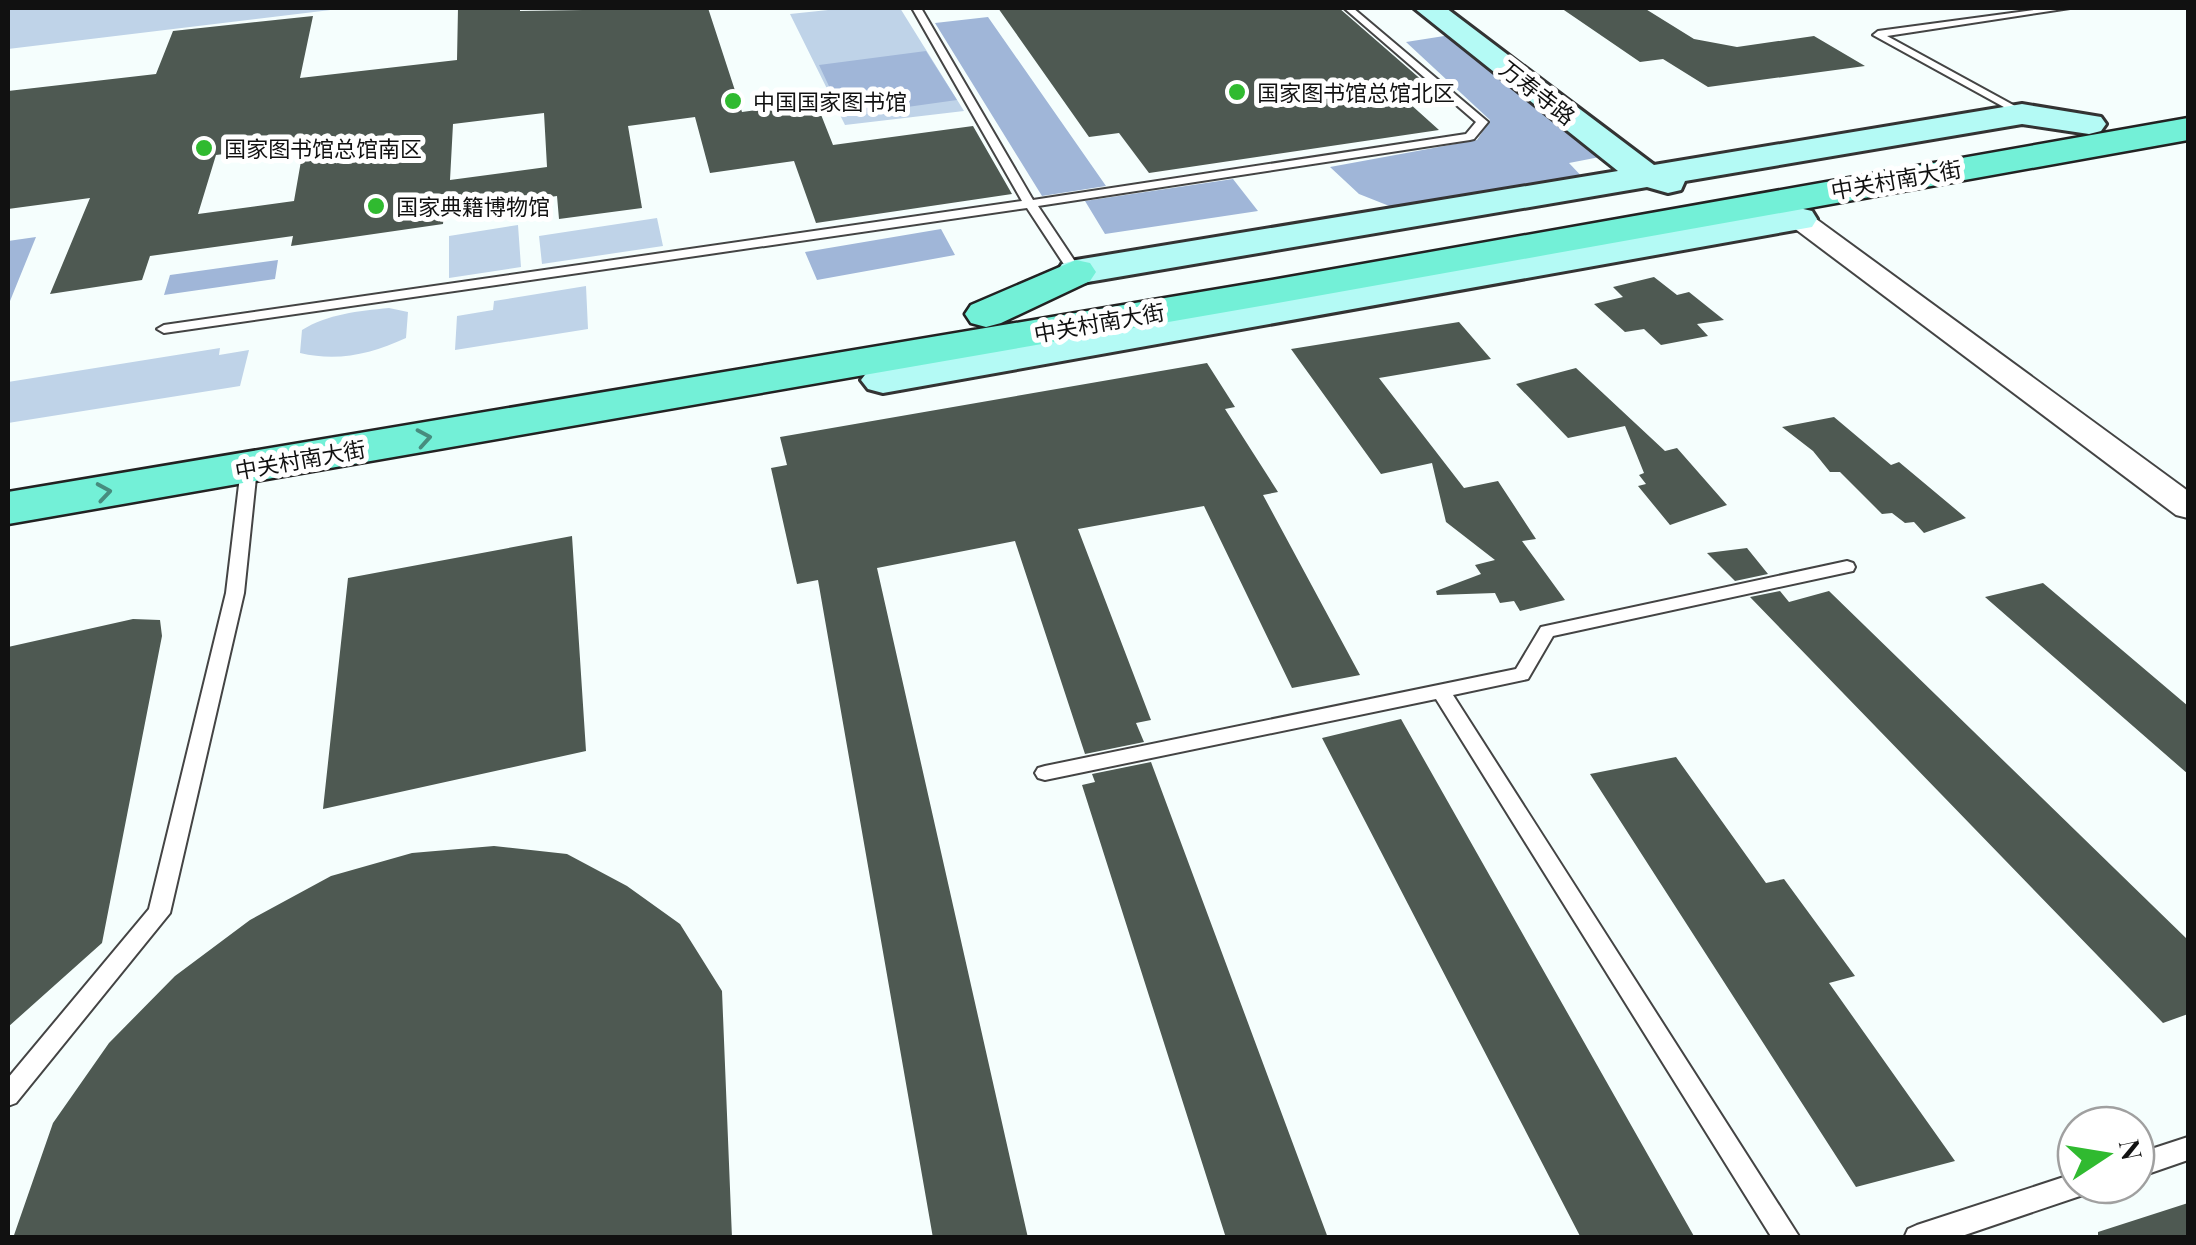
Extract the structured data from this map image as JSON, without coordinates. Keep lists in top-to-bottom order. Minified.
{"streets":{"main road":["中关村南大街"],"street":["万寿寺路"]},"crossings":[["万寿寺路","中关村南大街"]],"places":["国家图书馆总馆北区","中国国家图书馆","国家图书馆总馆南区","国家典籍博物馆"],"north":"right"}
